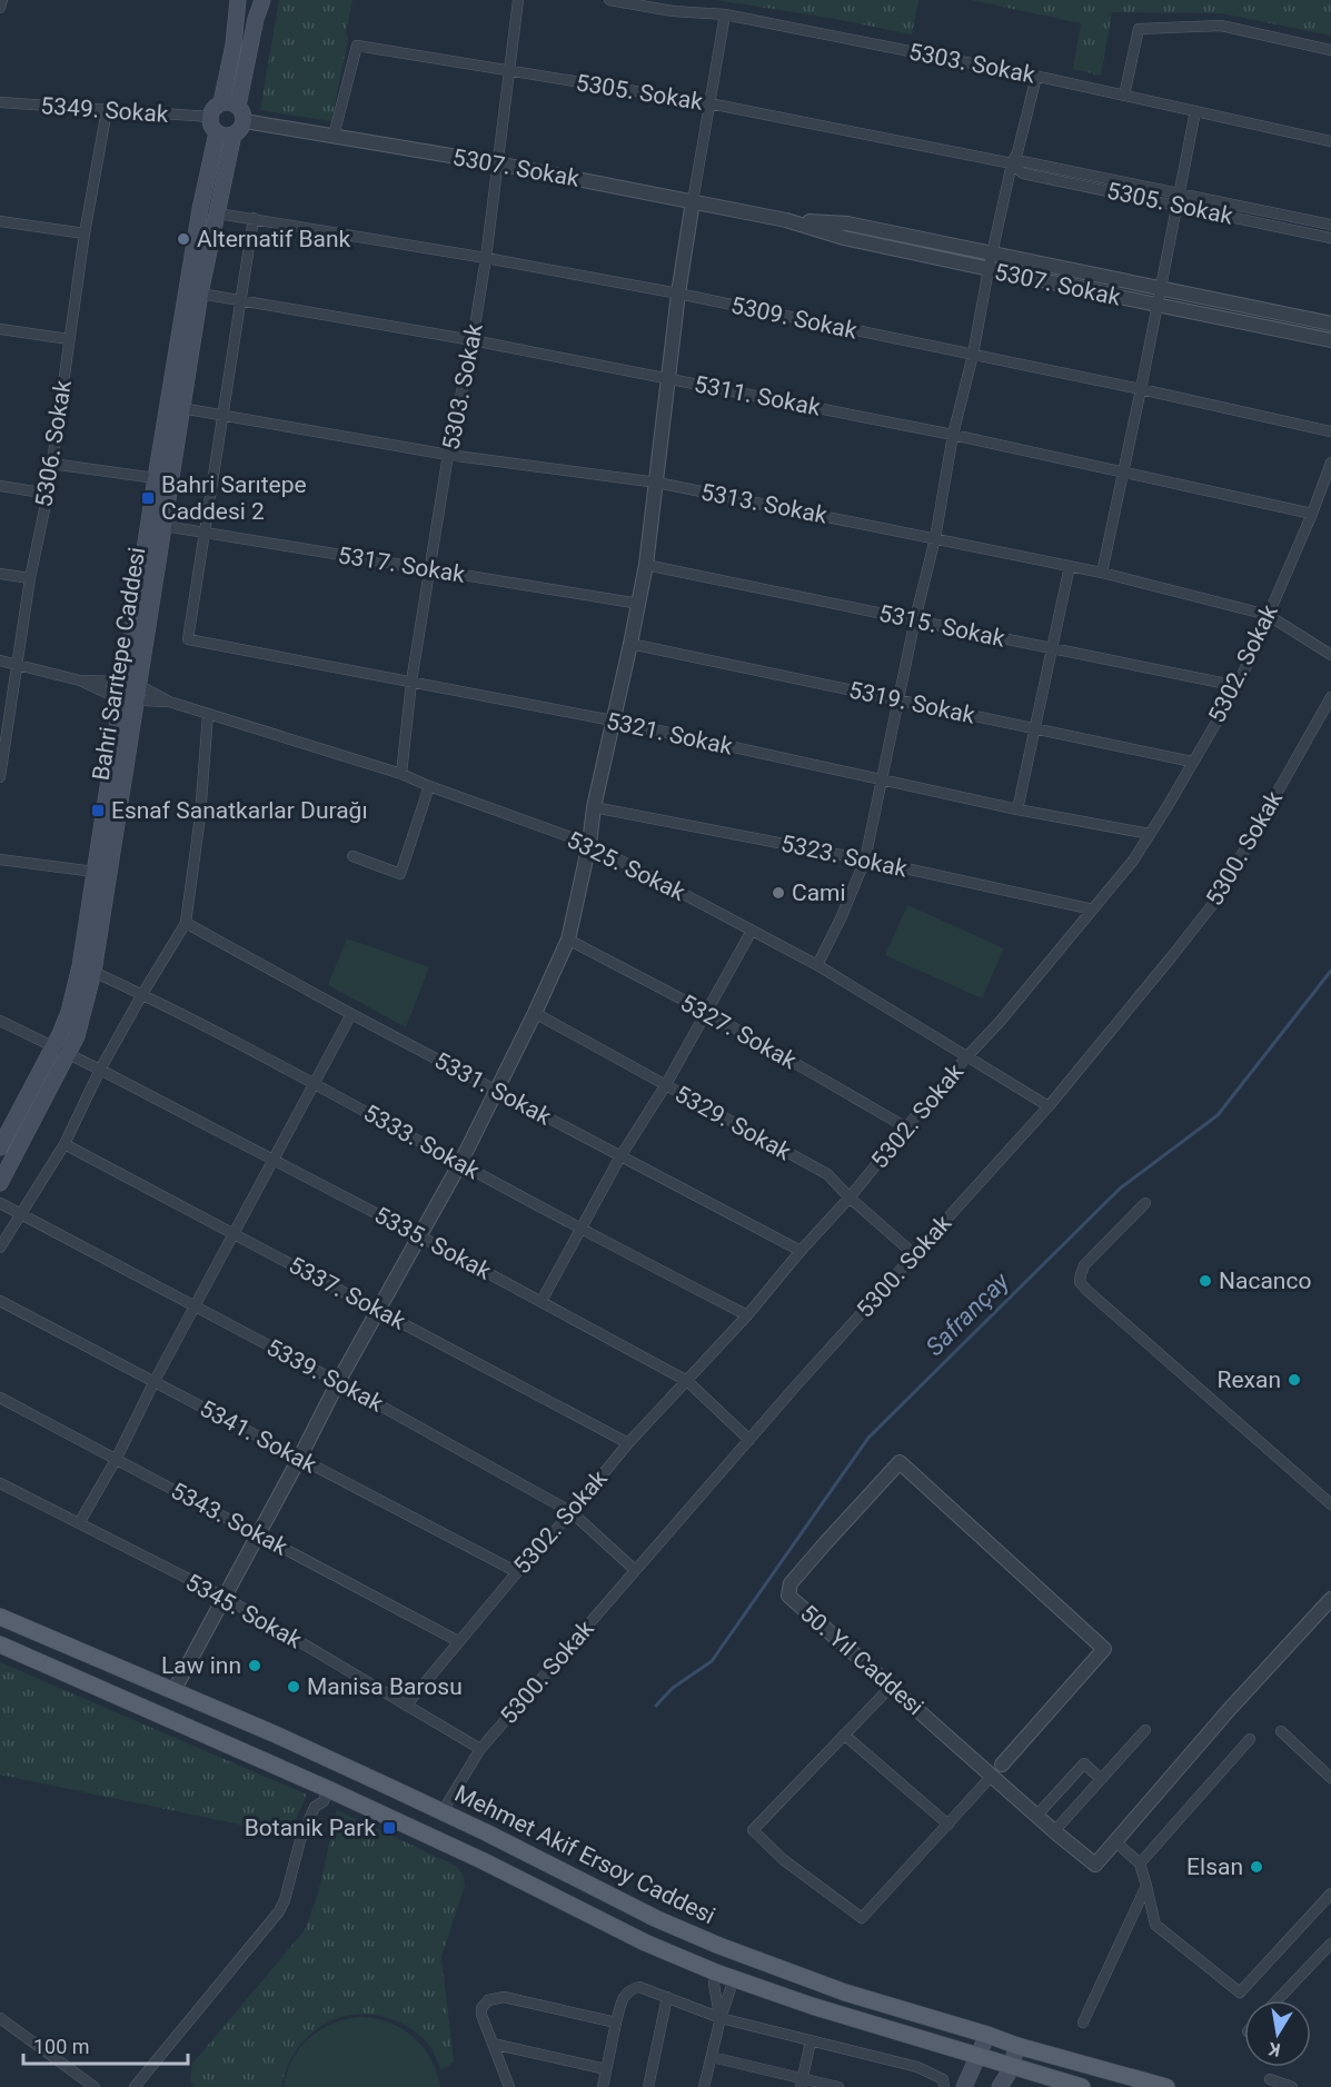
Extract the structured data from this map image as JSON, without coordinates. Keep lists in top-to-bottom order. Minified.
{"streets":{"main road":["Bahri Sarıtepe Caddesi","Mehmet Akif Ersoy Caddesi"],"street":["5303. Sokak","5305. Sokak","5349. Sokak","5307. Sokak","5309. Sokak","5311. Sokak","5306. Sokak","5313. Sokak","5317. Sokak","5315. Sokak","5302. Sokak","5319. Sokak","5321. Sokak","5300. Sokak","5323. Sokak","5325. Sokak","5327. Sokak","5331. Sokak","5329. Sokak","5333. Sokak","5335. Sokak","5337. Sokak","5339. Sokak","5341. Sokak","5343. Sokak","5345. Sokak","50. Yıl Caddesi"]},"crossings":[["5303. Sokak","5305. Sokak"],["5303. Sokak","5307. Sokak"],["5303. Sokak","5309. Sokak"],["5303. Sokak","5311. Sokak"],["5303. Sokak","5313. Sokak"],["5303. Sokak","5317. Sokak"],["5303. Sokak","5321. Sokak"],["5303. Sokak","5325. Sokak"],["5305. Sokak","5307. Sokak"],["5349. Sokak","5307. Sokak"],["5349. Sokak","5306. Sokak"],["5349. Sokak","Bahri Sarıtepe Caddesi"],["5307. Sokak","Bahri Sarıtepe Caddesi"],["5309. Sokak","Bahri Sarıtepe Caddesi"],["5311. Sokak","Bahri Sarıtepe Caddesi"],["5311. Sokak","5302. Sokak"],["5313. Sokak","Bahri Sarıtepe Caddesi"],["5313. Sokak","5302. Sokak"],["5317. Sokak","Bahri Sarıtepe Caddesi"],["5317. Sokak","5321. Sokak"],["5315. Sokak","5302. Sokak"],["Bahri Sarıtepe Caddesi","5333. Sokak"],["Bahri Sarıtepe Caddesi","5335. Sokak"],["5302. Sokak","5319. Sokak"],["5302. Sokak","5321. Sokak"],["5302. Sokak","5323. Sokak"],["5302. Sokak","5325. Sokak"],["5302. Sokak","5327. Sokak"],["5302. Sokak","5331. Sokak"],["5302. Sokak","5329. Sokak"],["5302. Sokak","5333. Sokak"],["5302. Sokak","5335. Sokak"],["5302. Sokak","5337. Sokak"],["5302. Sokak","5339. Sokak"],["5302. Sokak","5341. Sokak"],["5302. Sokak","5343. Sokak"],["5302. Sokak","5345. Sokak"],["5300. Sokak","5325. Sokak"],["5300. Sokak","5329. Sokak"],["5300. Sokak","5335. Sokak"],["5300. Sokak","5339. Sokak"],["5300. Sokak","5345. Sokak"],["5300. Sokak","Mehmet Akif Ersoy Caddesi"]],"water":["Safrançay"],"places":{"other":["Alternatif Bank","Cami","Nacanco","Rexan","Law inn","Manisa Barosu","Elsan"],"transit":["Bahri Sarıtepe Caddesi 2","Esnaf Sanatkarlar Durağı","Botanik Park"]},"scale_bar":"100 m","north":"bottom"}
